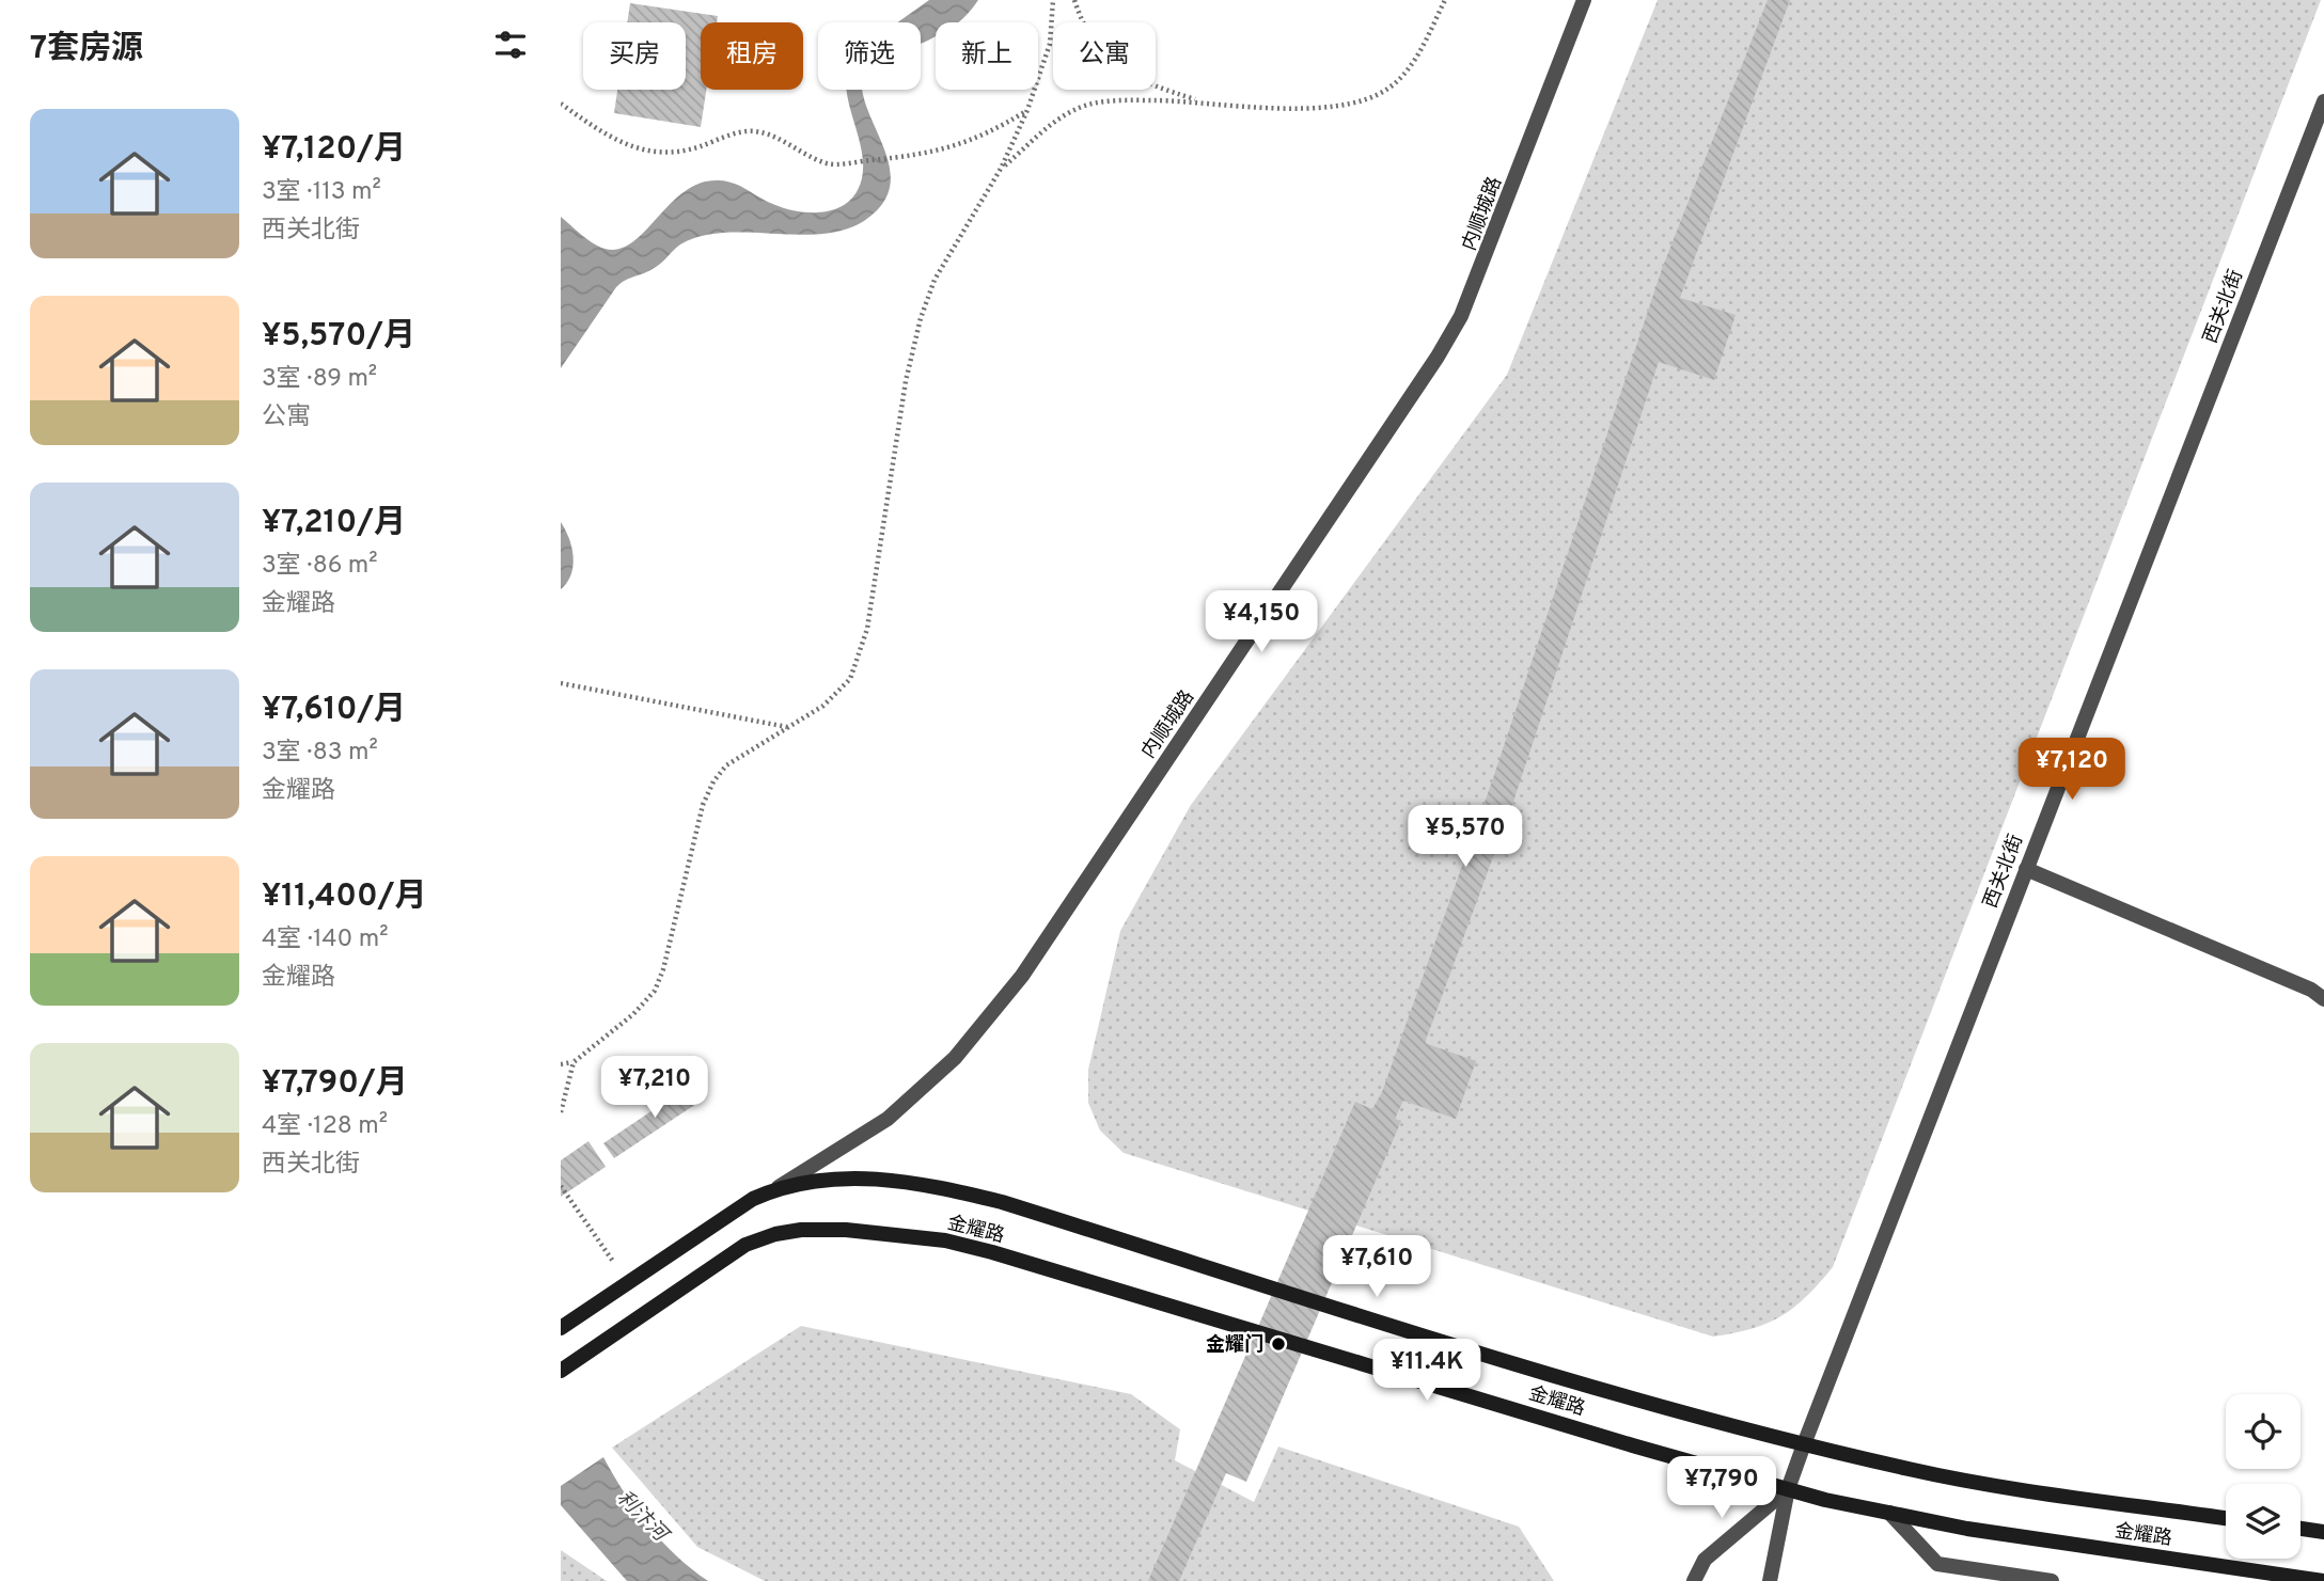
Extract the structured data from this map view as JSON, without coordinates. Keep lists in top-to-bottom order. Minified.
{"streets":{"main road":["金耀路"],"street":["内顺城路","西关北街"]},"crossings":[["内顺城路","金耀路"],["西关北街","金耀路"]],"water":["利汴河"],"places":["金耀门"],"page":{"heading":"7套房源","chip":["买房","租房","筛选","新上","公寓"],"list":[{"name":"¥7,120/月","note":"3室 · 113 m² · 西关北街"},{"name":"¥5,570/月","note":"3室 · 89 m² · 公寓"},{"name":"¥7,210/月","note":"3室 · 86 m² · 金耀路"},{"name":"¥7,610/月","note":"3室 · 83 m² · 金耀路"},{"name":"¥11,400/月","note":"4室 · 140 m² · 金耀路"},{"name":"¥7,790/月","note":"4室 · 128 m² · 西关北街"}],"price":["¥4,150","¥7,120","¥5,570","¥7,210","¥7,610","¥11.4K","¥7,790"]}}
